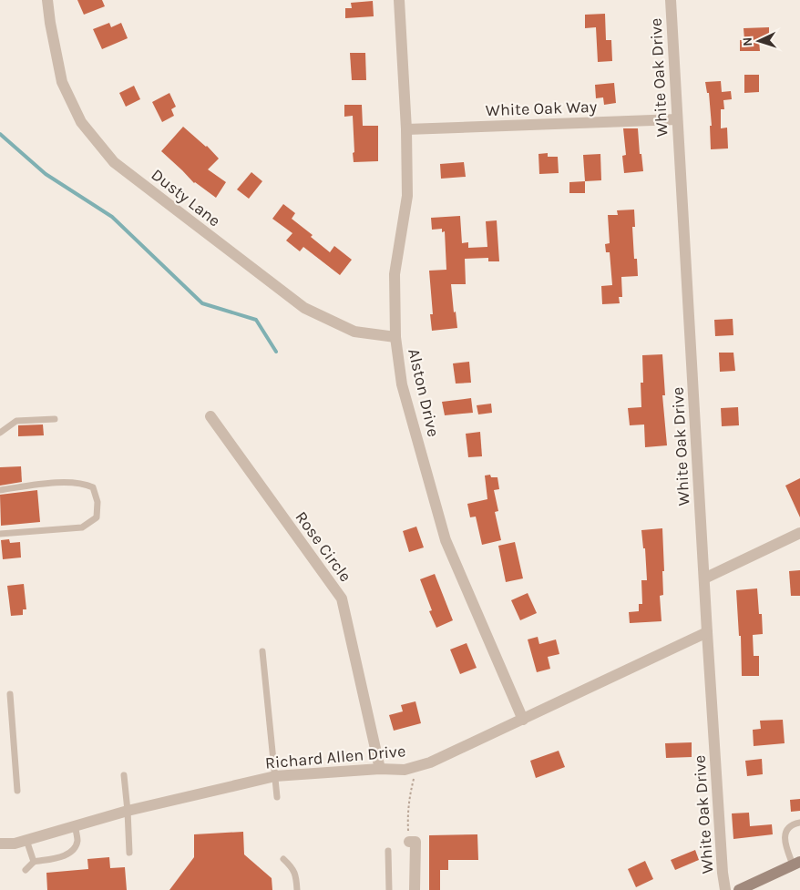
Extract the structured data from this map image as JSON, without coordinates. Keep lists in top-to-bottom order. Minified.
{"streets":{"street":["White Oak Drive","White Oak Way","Dusty Lane","Alston Drive","Rose Circle","Richard Allen Drive"]},"crossings":[["White Oak Drive","White Oak Way"],["White Oak Drive","Richard Allen Drive"],["White Oak Way","Alston Drive"],["Dusty Lane","Alston Drive"],["Alston Drive","Richard Allen Drive"],["Rose Circle","Richard Allen Drive"]],"north":"left"}
